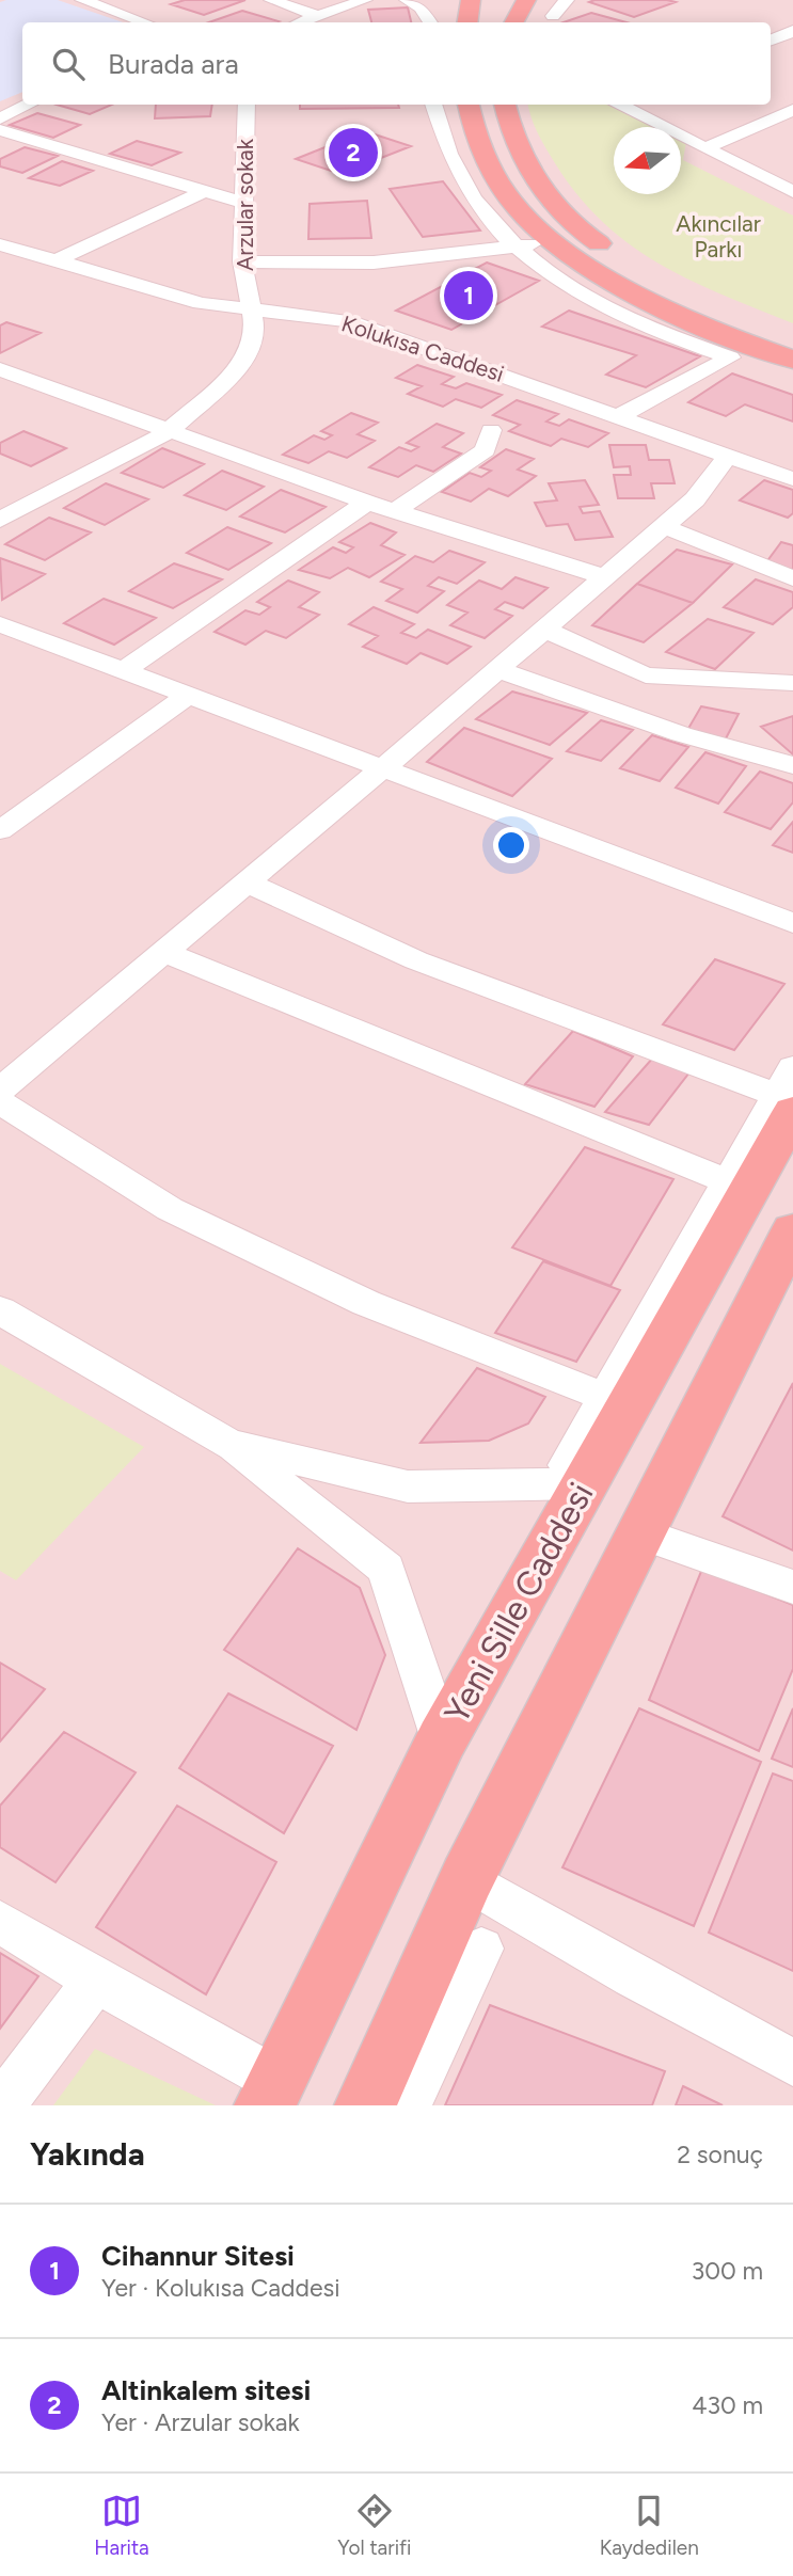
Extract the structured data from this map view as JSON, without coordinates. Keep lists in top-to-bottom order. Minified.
{"streets":{"main road":["Yeni Sille Caddesi"],"street":["Arzular sokak","Kolukısa Caddesi"]},"crossings":[["Arzular sokak","Kolukısa Caddesi"]],"parks":["Akıncılar Parkı"],"north":"left","page":{"search":"Burada ara","pins":["2","1"],"heading":["Yakında","2 sonuç"],"list":[{"mark":"1","name":"Cihannur Sitesi","note":"Yer · Kolukısa Caddesi","value":"300 m"},{"mark":"2","name":"Altinkalem sitesi","note":"Yer · Arzular sokak","value":"430 m"}],"nav":["Harita","Yol tarifi","Kaydedilen"]}}
